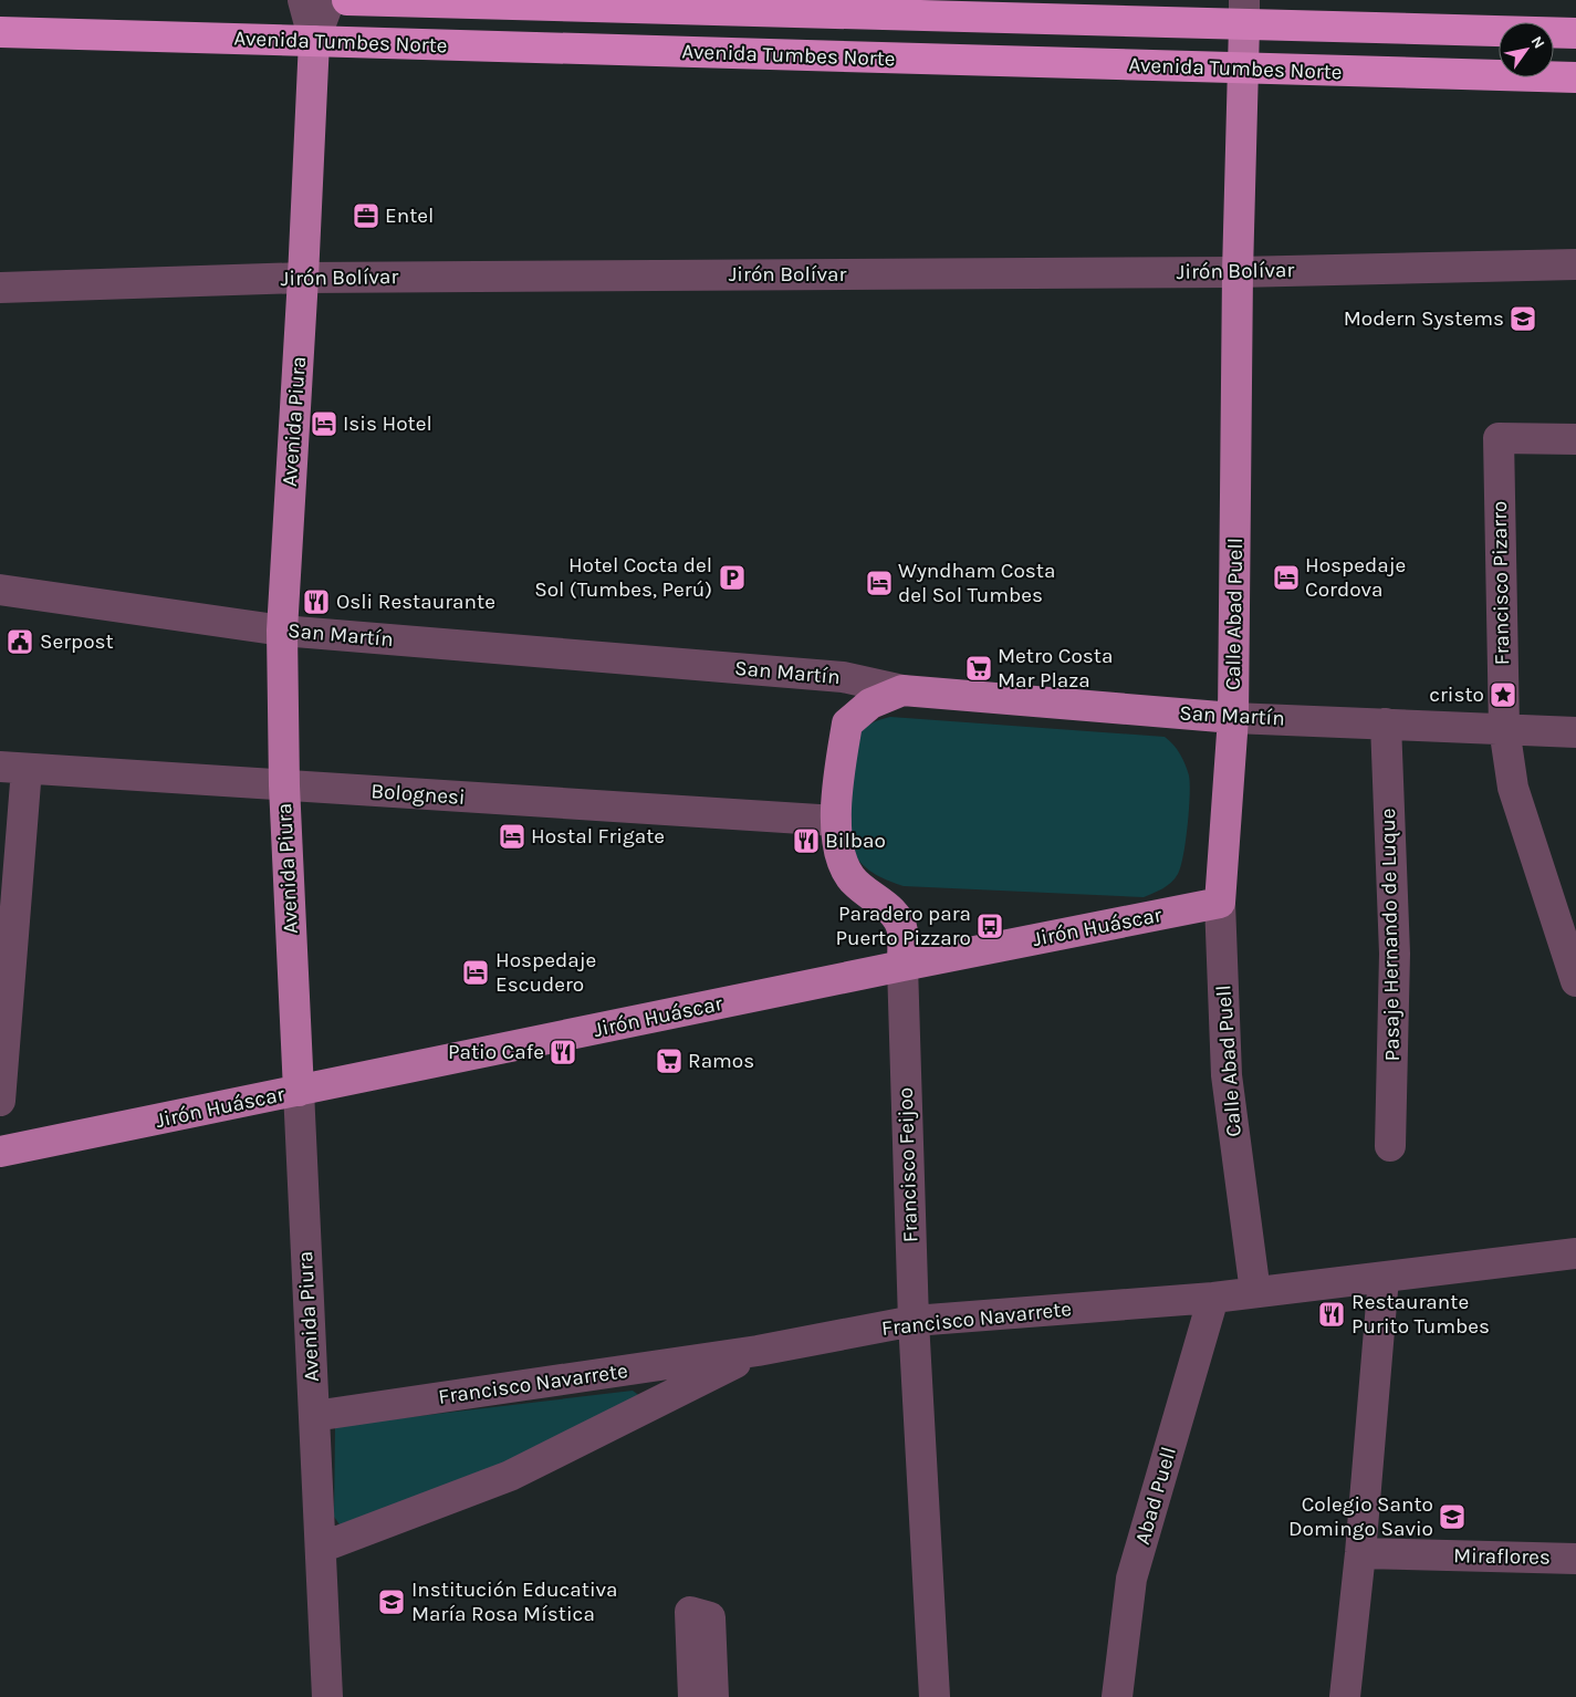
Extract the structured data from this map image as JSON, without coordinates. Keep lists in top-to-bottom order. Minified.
{"streets":{"highway":["Avenida Tumbes Norte"],"main road":["Avenida Piura","Calle Abad Puell","San Martín","Jirón Huáscar","Francisco Feijoo"],"street":["Jirón Bolívar","Francisco Pizarro","Bolognesi","Pasaje Hernando de Luque","Francisco Navarrete","Abad Puell","Miraflores"]},"crossings":[["Avenida Tumbes Norte","Avenida Piura"],["Avenida Tumbes Norte","Calle Abad Puell"],["Jirón Bolívar","Avenida Piura"],["Jirón Bolívar","Calle Abad Puell"],["Avenida Piura","San Martín"],["Avenida Piura","Bolognesi"],["Avenida Piura","Jirón Huáscar"],["Avenida Piura","Francisco Navarrete"],["Francisco Pizarro","San Martín"],["Calle Abad Puell","San Martín"],["Calle Abad Puell","Jirón Huáscar"],["Calle Abad Puell","Francisco Navarrete"],["San Martín","Pasaje Hernando de Luque"],["San Martín","Francisco Feijoo"],["Bolognesi","Francisco Feijoo"],["Jirón Huáscar","Francisco Feijoo"],["Francisco Feijoo","Francisco Navarrete"],["Francisco Navarrete","Abad Puell"]],"places":{"office":["Entel"],"school or university":["Modern Systems","Colegio Santo Domingo Savio","Institución Educativa María Rosa Mística"],"hotel":["Isis Hotel","Hospedaje Cordova","Wyndham Costa del Sol Tumbes","Hostal Frigate","Hospedaje Escudero"],"parking":["Hotel Cocta del Sol (Tumbes, Perú)"],"restaurant":["Osli Restaurante","Bilbao","Patio Cafe","Restaurante Purito Tumbes"],"public building":["Serpost"],"supermarket":["Metro Costa Mar Plaza","Ramos"],"place":["cristo"],"bus stop":["Paradero para Puerto Pizzaro"]},"north":"top right"}
